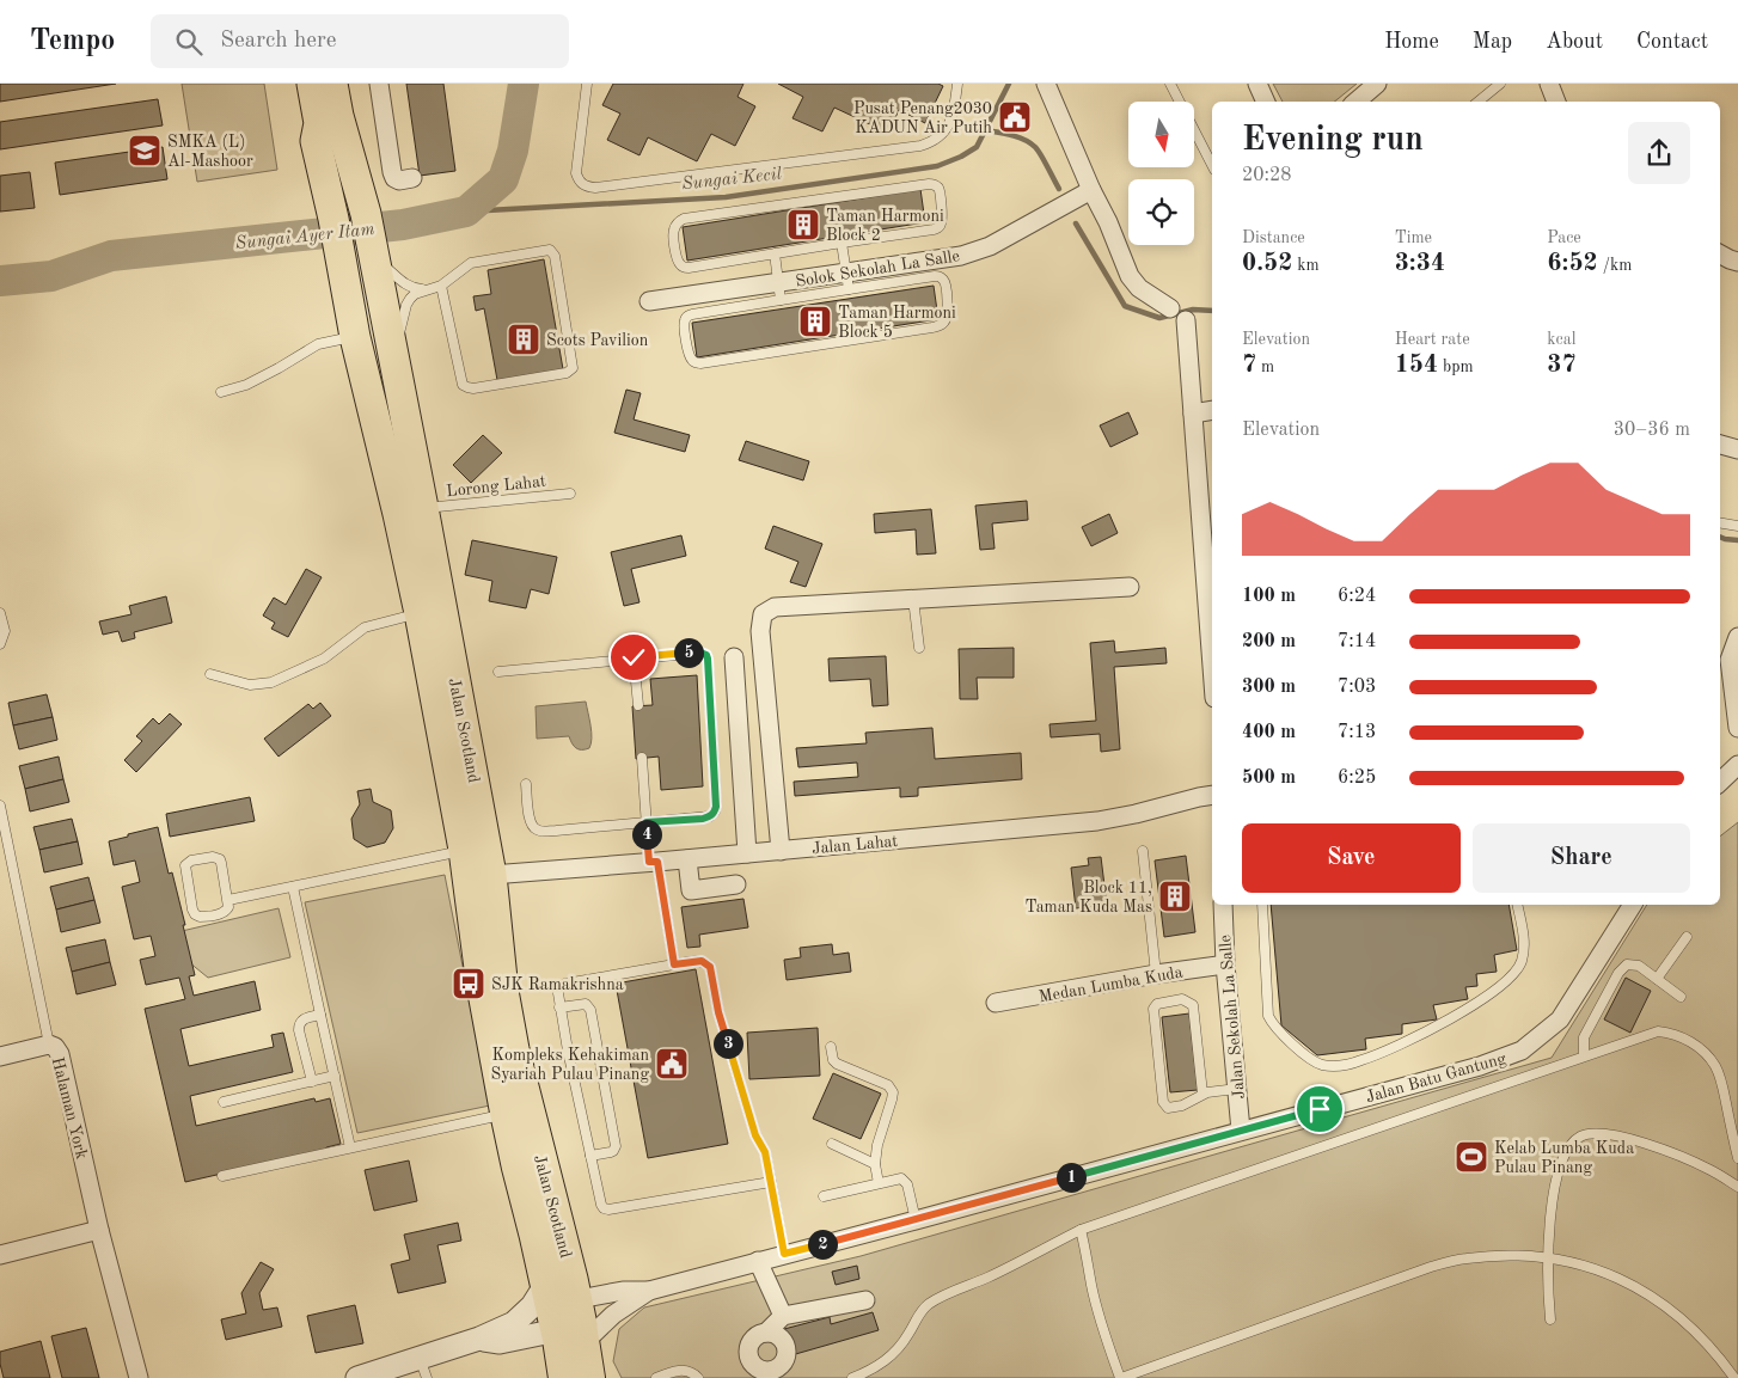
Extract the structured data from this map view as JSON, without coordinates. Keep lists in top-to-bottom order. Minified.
{"streets":{"highway":["Jalan Scotland"],"street":["Solok Sekolah La Salle","Jalan Lahat","Medan Lumba Kuda","Jalan Sekolah La Salle","Jalan Batu Gantung","Halaman York"],"lane":["Lorong Lahat"]},"crossings":[["Lorong Lahat","Jalan Scotland"],["Jalan Scotland","Jalan Lahat"],["Jalan Scotland","Jalan Batu Gantung"],["Medan Lumba Kuda","Jalan Sekolah La Salle"],["Jalan Sekolah La Salle","Jalan Batu Gantung"]],"water":["Sungai Kecil","Sungai Ayer Itam"],"places":{"public building":["Pusat Penang2030 KADUN Air Putih","Kompleks Kehakiman Syariah Pulau Pinang"],"school or university":["SMKA (L) Al-Mashoor"],"building":["Taman Harmoni Block 2","Taman Harmoni Block 5","Scots Pavilion","Block 11, Taman Kuda Mas"],"bus stop":["SJK Ramakrishna"],"sports":["Kelab Lumba Kuda Pulau Pinang"]},"north":"bottom","page":{"header":"Tempo","search":"Search here","nav":["Home","Map","About","Contact"],"heading":["Evening run","20:28"],"stats":[["Distance","0.52 km"],["Time","3:34"],["Pace","6:52 /km"],["Elevation","7 m"],["Heart rate","154 bpm"],["kcal","37"]],"chart":["Elevation","30–36 m"],"list":[{"name":"100 m","note":"6:24"},{"name":"200 m","note":"7:14"},{"name":"300 m","note":"7:03"},{"name":"400 m","note":"7:13"},{"name":"500 m","note":"6:25"}],"pins":["5","4","3","1","2"],"buttons":["Save","Share"]}}
